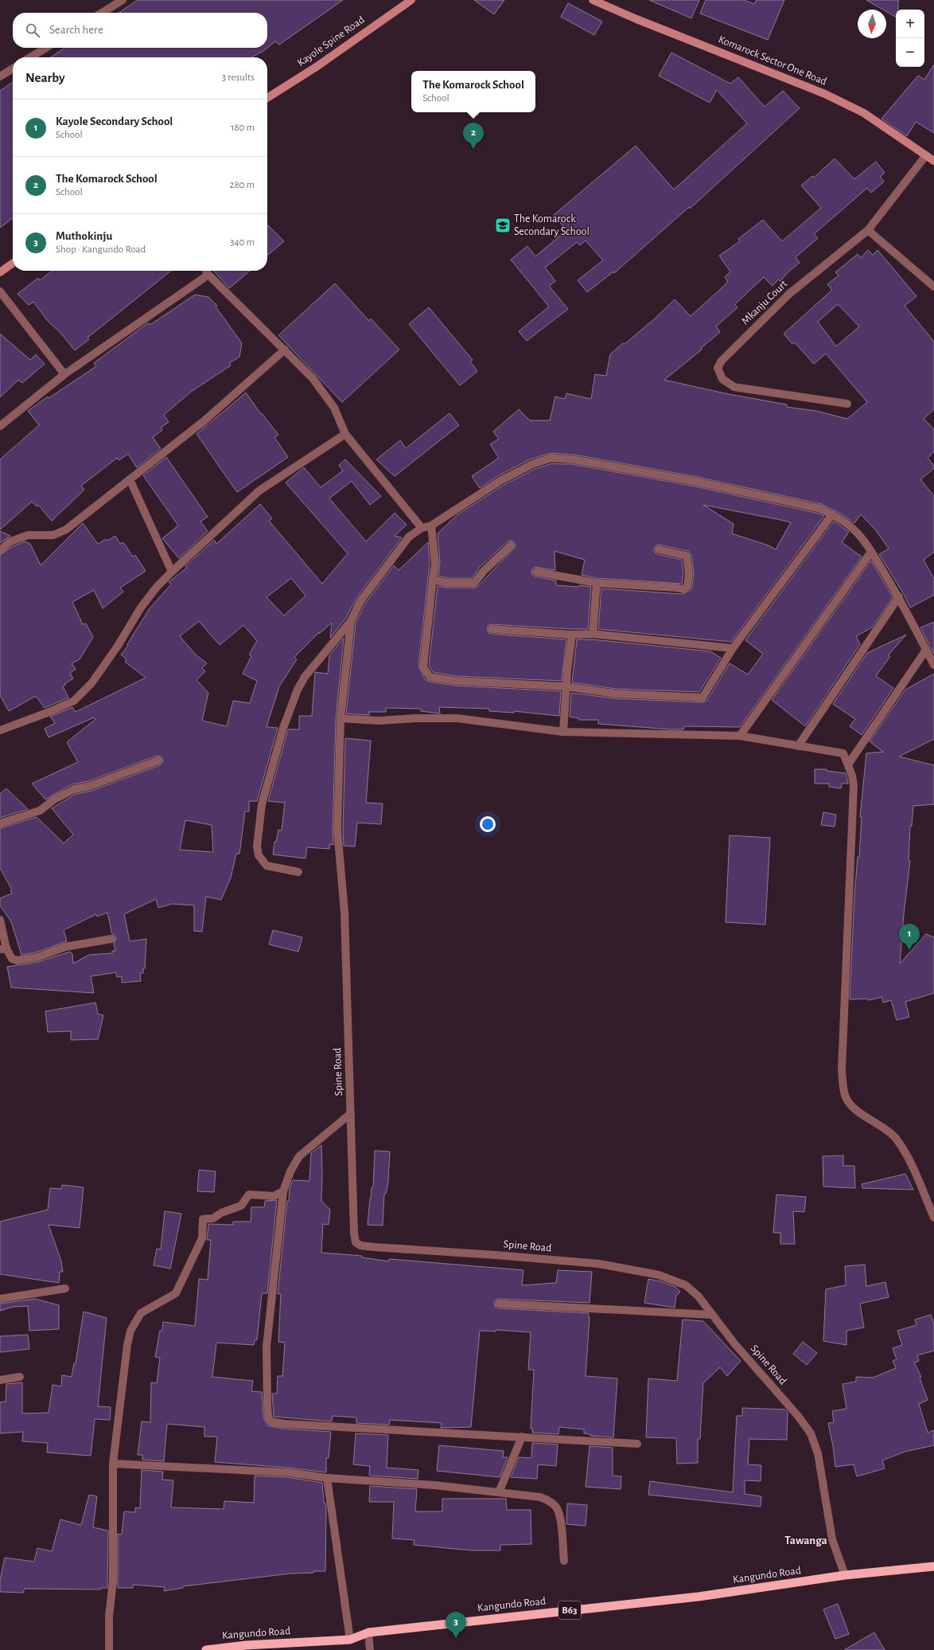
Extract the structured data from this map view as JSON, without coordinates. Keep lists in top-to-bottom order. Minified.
{"streets":{"highway":["Kangundo Road","B63"],"main road":["Kayole Spine Road","Komarock Sector One Road"],"street":["Mkanju Court","Spine Road"]},"crossings":[["Komarock Sector One Road","Mkanju Court"],["Spine Road","Kangundo Road"]],"districts":["Tawanga"],"places":{"school or university":["The Komarock Secondary School"]},"north":"bottom","page":{"map_buttons":["+","−"],"search":"Search here","heading":["Nearby","3 results"],"popup":["The Komarock School","School"],"list":[{"mark":"1","name":"Kayole Secondary School","note":"School","value":"180 m"},{"mark":"2","name":"The Komarock School","note":"School","value":"280 m"},{"mark":"3","name":"Muthokinju","note":"Shop · Kangundo Road","value":"340 m"}],"pins":["2","1","3"]}}
